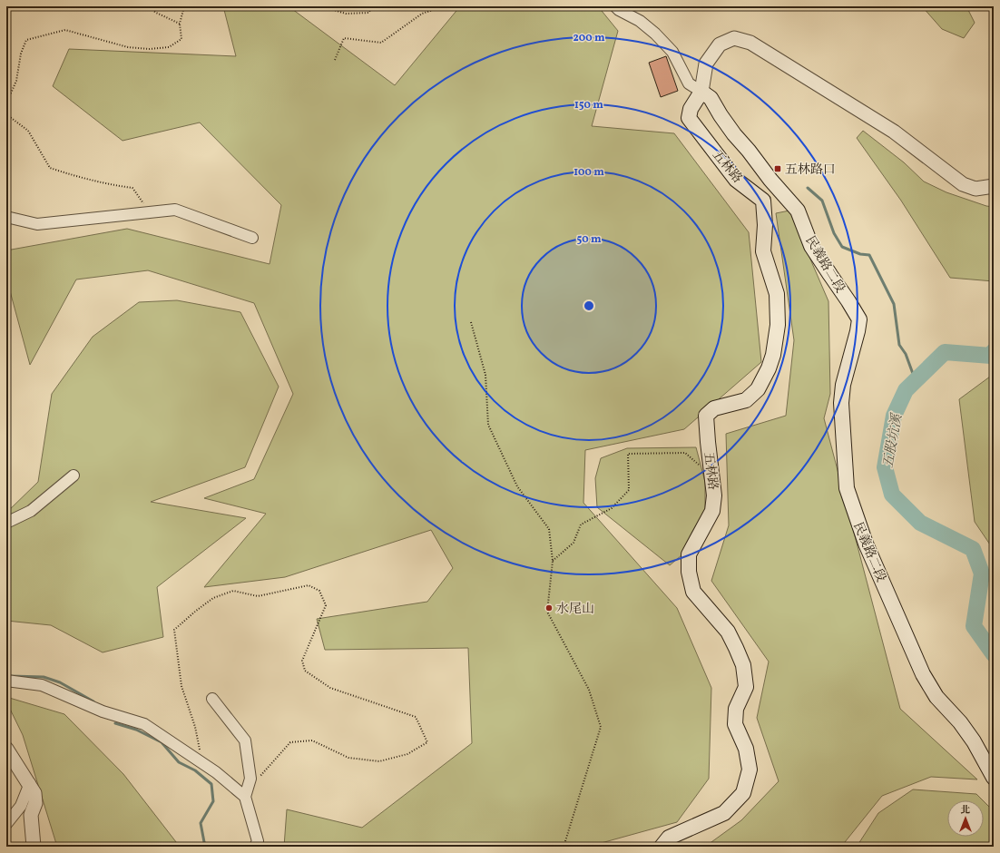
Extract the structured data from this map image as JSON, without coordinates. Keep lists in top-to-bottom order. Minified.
{"streets":{"main road":["五林路","民義路二段"]},"crossings":[["五林路","民義路二段"]],"water":["五股坑溪"],"places":{"transit":["五林路口"],"other":["水尾山"]},"north":"top","rings":["200 m","150 m","100 m","50 m"]}
